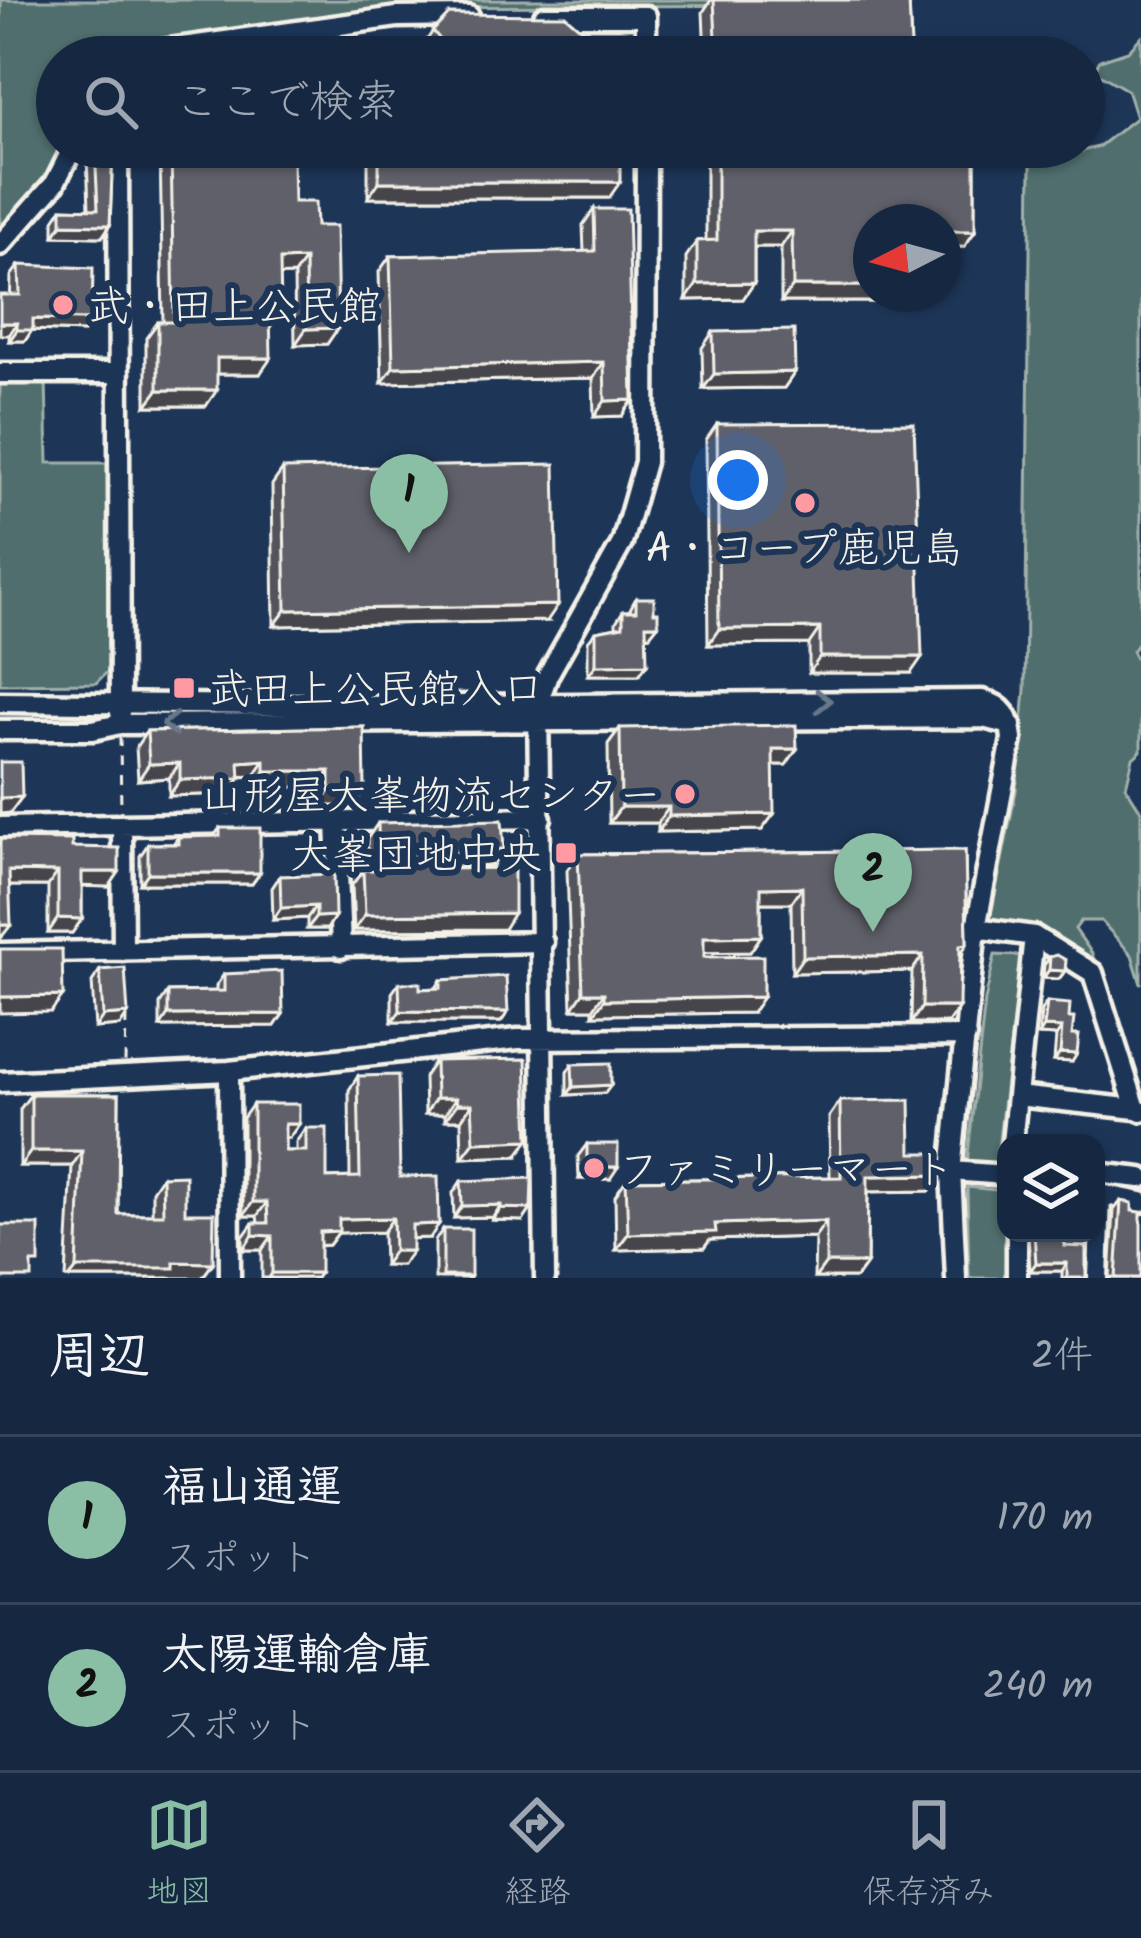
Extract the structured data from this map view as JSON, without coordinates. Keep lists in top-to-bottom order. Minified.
{"places":{"other":["武・田上公民館","A・コープ鹿児島","山形屋大峯物流センター","ファミリーマート"],"transit":["武田上公民館入口","大峯団地中央"]},"north":"left","page":{"search":"ここで検索","pins":["1","2"],"heading":["周辺","2件"],"list":[{"mark":"1","name":"福山通運","note":"スポット","value":"170 m"},{"mark":"2","name":"太陽運輸倉庫","note":"スポット","value":"240 m"}],"nav":["地図","経路","保存済み"]}}
